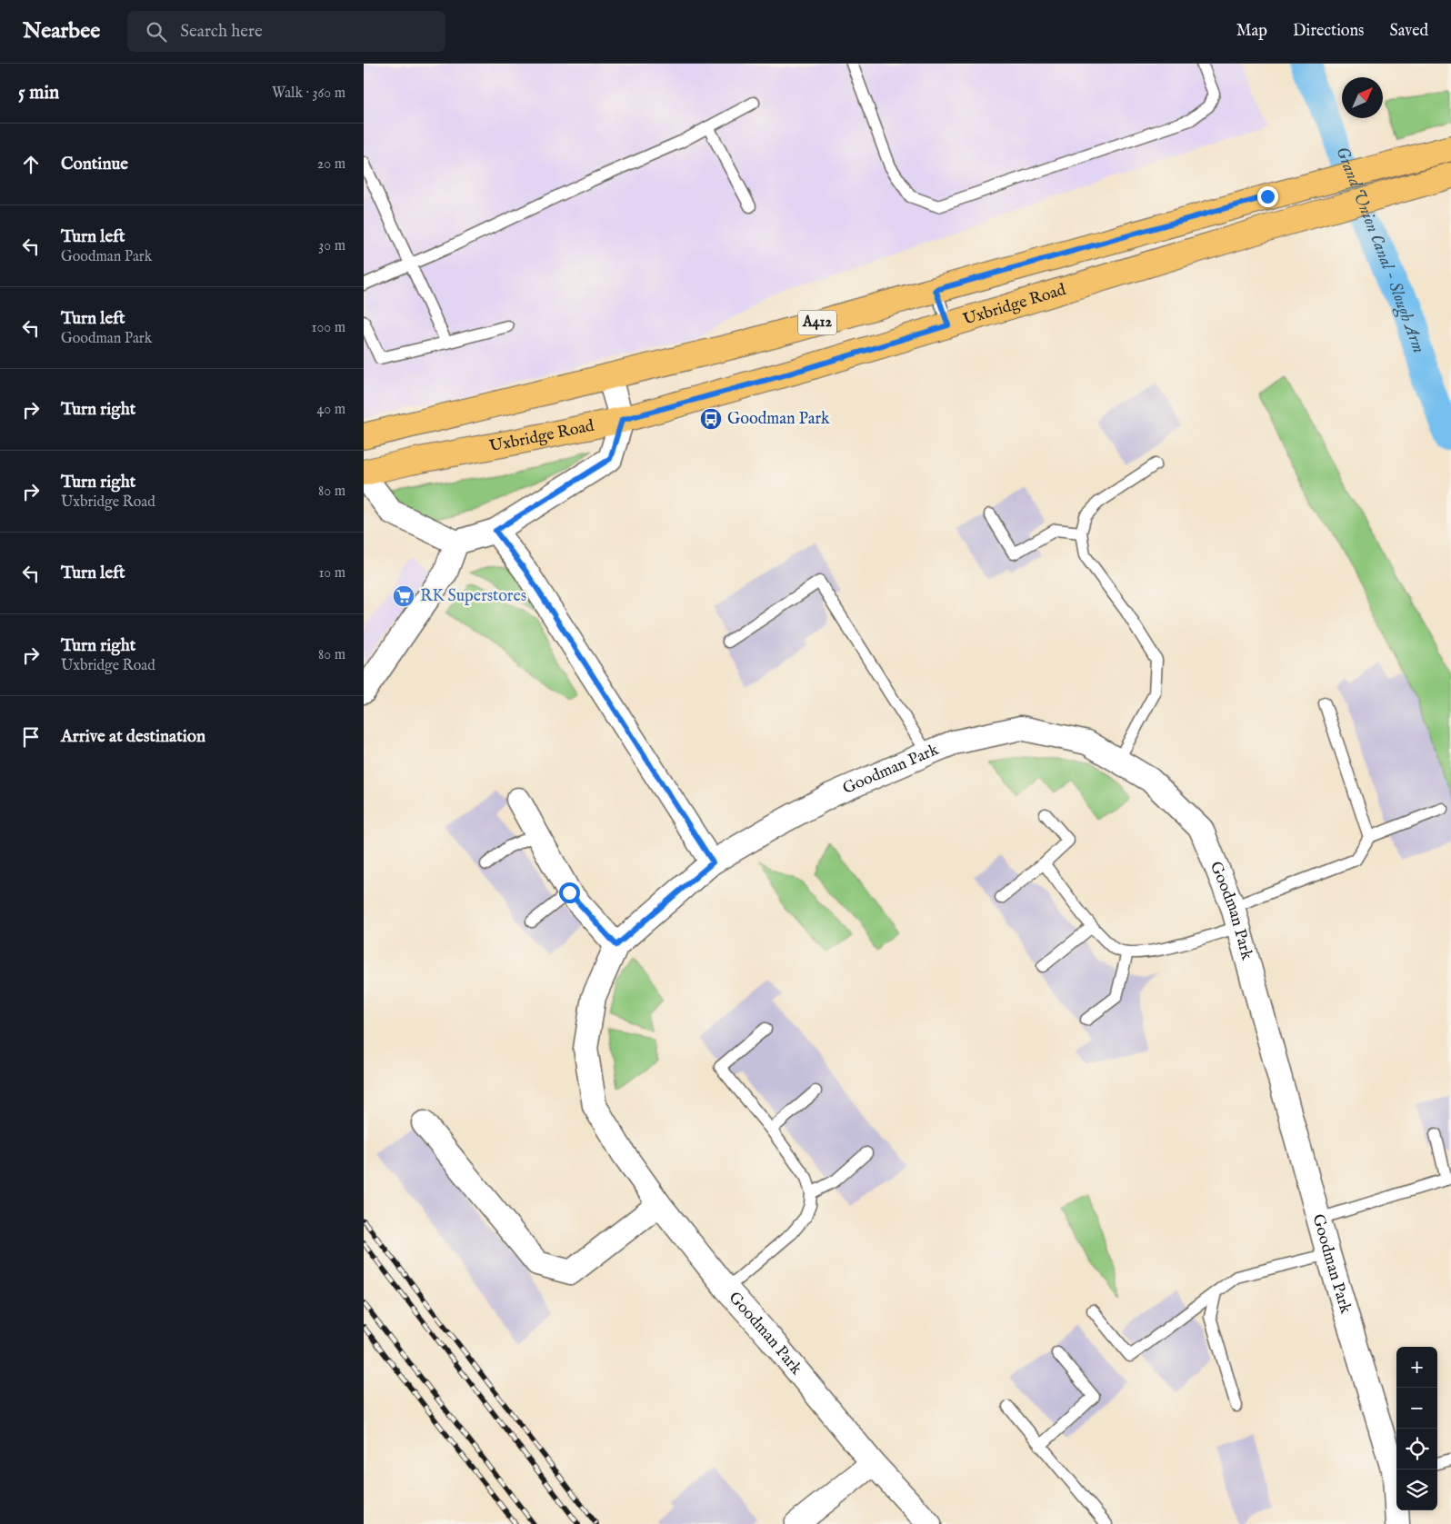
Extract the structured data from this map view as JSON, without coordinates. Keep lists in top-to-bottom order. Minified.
{"streets":{"main road":["Uxbridge Road","A412"],"street":["Goodman Park"]},"water":["Grand Union Canal - Slough Arm"],"places":{"bus stop":["Goodman Park"],"supermarket":["RK Superstores"]},"north":"top right","page":{"header":"Nearbee","search":"Search here","nav":["Map","Directions","Saved"],"heading":["5 min","Walk · 360 m"],"list":[["Continue","20 m"],["Turn left","Goodman Park","30 m"],["Turn left","Goodman Park","100 m"],["Turn right","40 m"],["Turn right","Uxbridge Road","80 m"],["Turn left","10 m"],["Turn right","Uxbridge Road","80 m"],"Arrive at destination"],"map_buttons":["+","−"]}}
